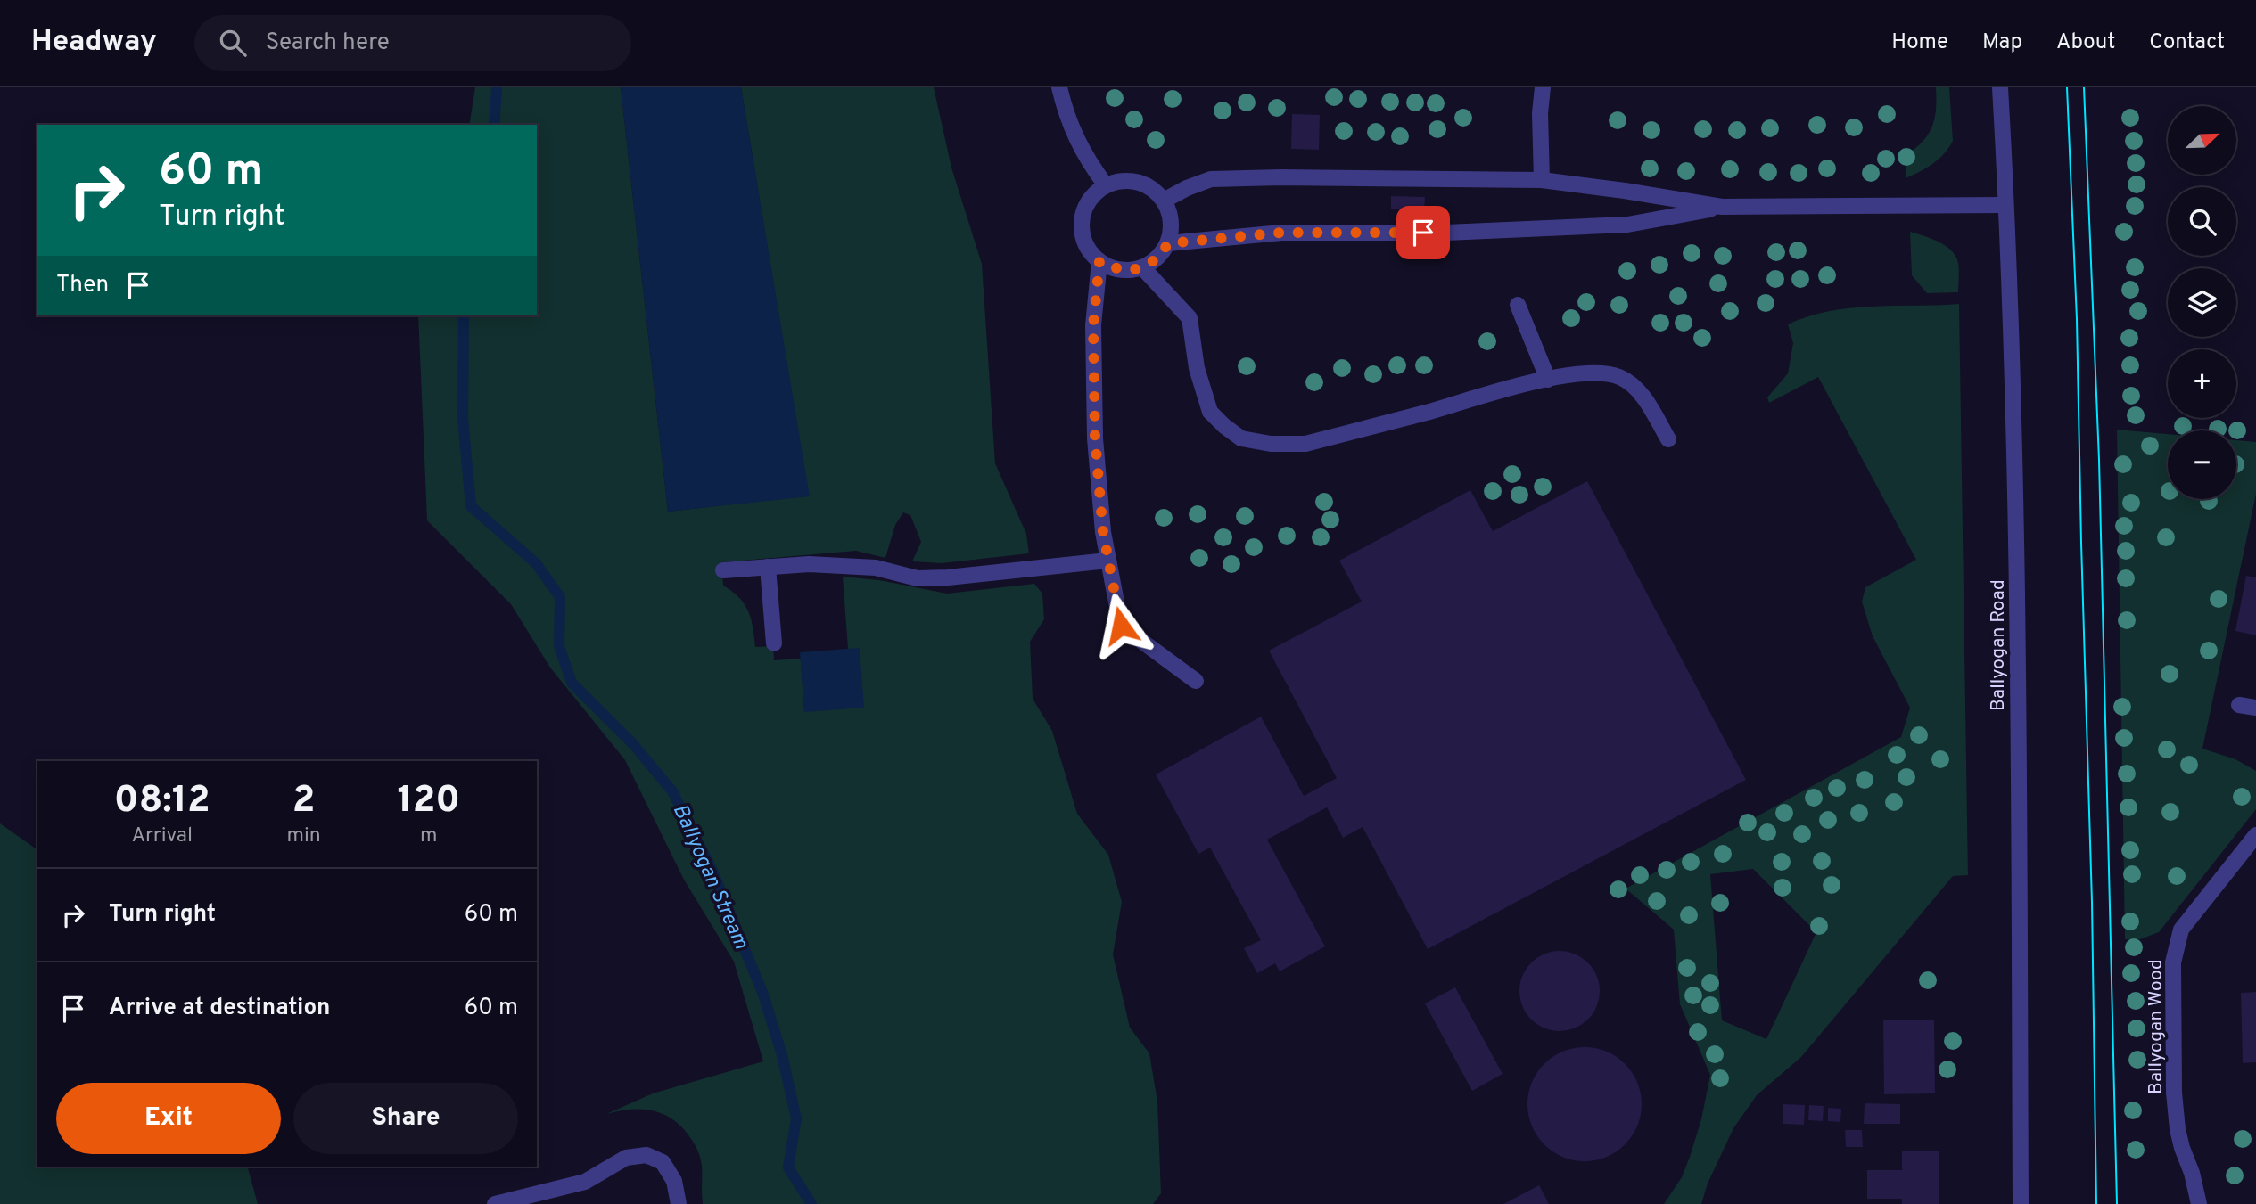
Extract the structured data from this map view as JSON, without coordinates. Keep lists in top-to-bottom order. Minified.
{"streets":{"street":["Ballyogan Road","Ballyogan Wood"]},"water":["Ballyogan Stream"],"north":"top right","page":{"header":"Headway","search":"Search here","nav":["Home","Map","About","Contact"],"map_buttons":["+","−"],"turn":["60 m","Turn right"],"then":"Then","eta":["08:12","Arrival","2","min","120","m"],"list":[{"name":"Turn right","value":"60 m"},{"name":"Arrive at destination","value":"60 m"}],"buttons":["Exit","Share"]}}
